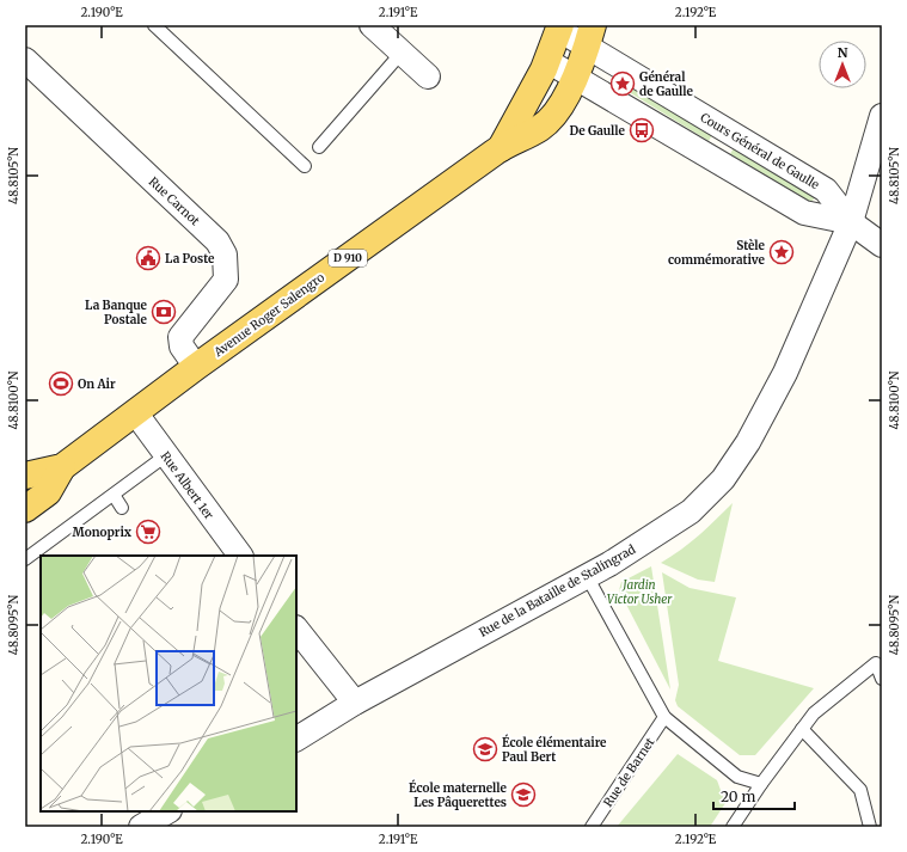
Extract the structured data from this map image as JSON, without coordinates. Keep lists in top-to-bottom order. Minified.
{"streets":{"main road":["D 910","Avenue Roger Salengro"],"street":["Cours Général de Gaulle","Rue Carnot","Rue Albert 1er","Rue de la Bataille de Stalingrad"],"lane":["Rue de Barnet"]},"crossings":[["Cours Général de Gaulle","Avenue Roger Salengro"],["Cours Général de Gaulle","Rue de la Bataille de Stalingrad"],["Rue Carnot","Avenue Roger Salengro"],["Avenue Roger Salengro","Rue Albert 1er"]],"parks":["Jardin Victor Usher"],"places":{"place":["Général de Gaulle","Stèle commémorative"],"bus stop":["De Gaulle"],"public building":["La Poste"],"bank":["La Banque Postale"],"sports":["On Air"],"supermarket":["Monoprix"],"school or university":["École élémentaire Paul Bert","École maternelle Les Pâquerettes"]},"scale_bar":"20 m","north":"top","coordinates":["2.190°E","2.191°E","2.192°E","48.8105°N","48.8100°N","48.8095°N"]}
